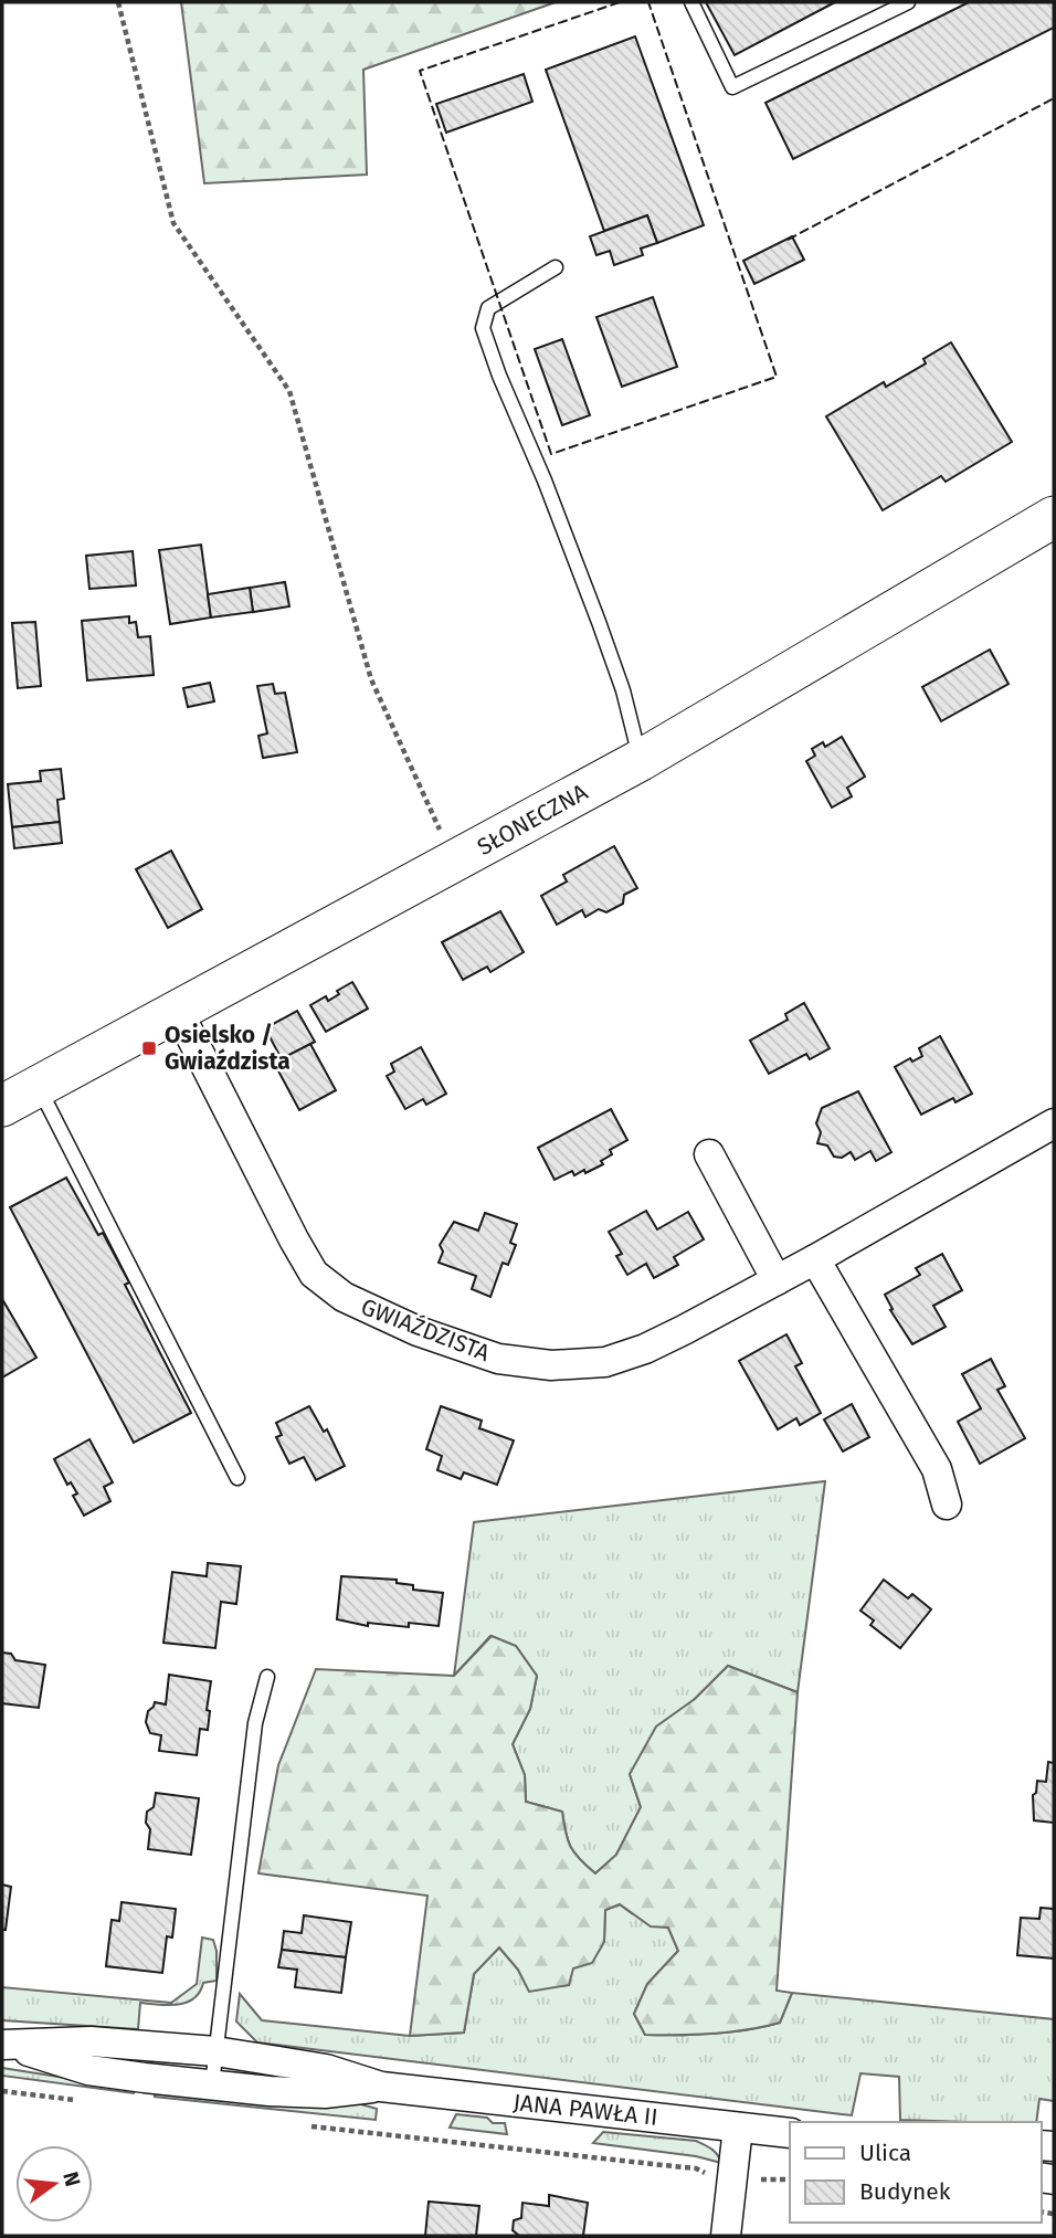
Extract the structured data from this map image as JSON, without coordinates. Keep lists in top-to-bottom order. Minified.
{"streets":{"street":["SŁONECZNA","GWIAŹDZISTA","JANA PAWŁA II"]},"crossings":[["SŁONECZNA","GWIAŹDZISTA"]],"places":{"transit":["Osielsko / Gwiaździsta"]},"legend":["Ulica","Budynek"],"north":"right"}
